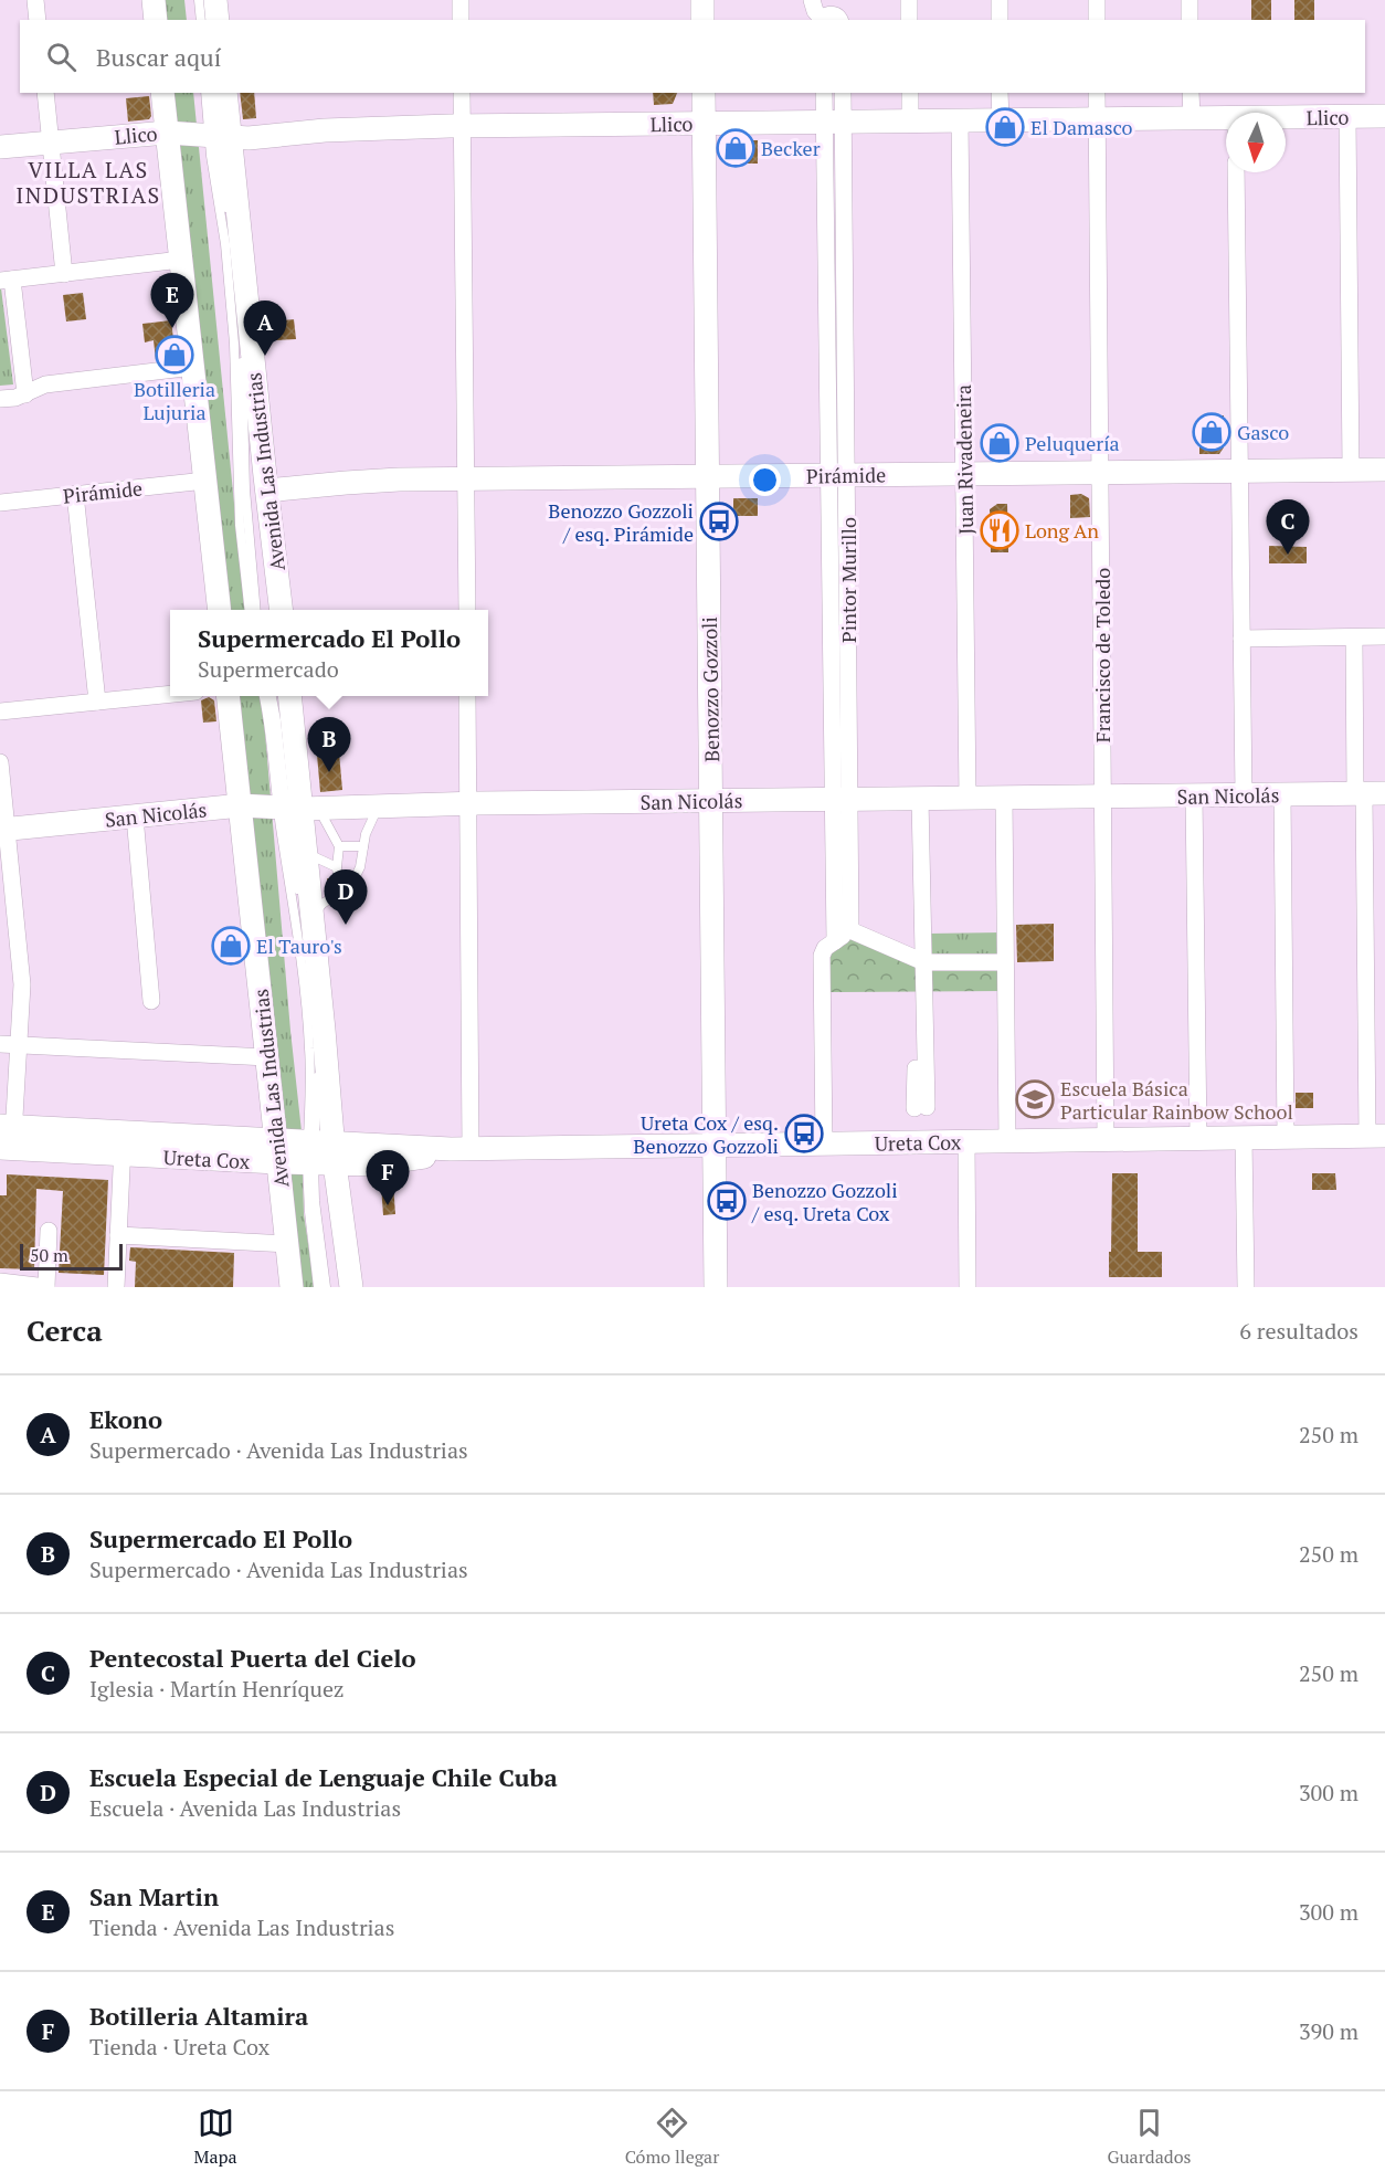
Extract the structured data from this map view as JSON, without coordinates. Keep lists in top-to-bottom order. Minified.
{"streets":{"street":["Llico","Juan Rivadeneira","Avenida Las Industrias","Pirámide","Pintor Murillo","Francisco de Toledo","Benozzo Gozzoli","San Nicolás","Ureta Cox"]},"crossings":[["Llico","Juan Rivadeneira"],["Llico","Avenida Las Industrias"],["Llico","Pintor Murillo"],["Llico","Francisco de Toledo"],["Llico","Benozzo Gozzoli"],["Juan Rivadeneira","Pirámide"],["Juan Rivadeneira","San Nicolás"],["Avenida Las Industrias","Pirámide"],["Avenida Las Industrias","San Nicolás"],["Avenida Las Industrias","Ureta Cox"],["Pirámide","Pintor Murillo"],["Pirámide","Francisco de Toledo"],["Pirámide","Benozzo Gozzoli"],["Pintor Murillo","San Nicolás"],["Pintor Murillo","Ureta Cox"],["Francisco de Toledo","San Nicolás"],["Francisco de Toledo","Ureta Cox"],["Benozzo Gozzoli","San Nicolás"],["Benozzo Gozzoli","Ureta Cox"]],"districts":["VILLA LAS INDUSTRIAS"],"places":{"shop":["El Damasco","Becker","Botilleria Lujuria","Gasco","Peluquería","El Tauro's"],"bus stop":["Benozzo Gozzoli / esq. Pirámide","Ureta Cox / esq. Benozzo Gozzoli","Benozzo Gozzoli / esq. Ureta Cox"],"restaurant":["Long An"],"school or university":["Escuela Básica Particular Rainbow School"]},"scale_bar":"50 m","north":"bottom","page":{"search":"Buscar aquí","pins":["E","A","C","B","D","F"],"popup":["Supermercado El Pollo","Supermercado"],"scale":"50 m","heading":["Cerca","6 resultados"],"list":[{"mark":"A","name":"Ekono","note":"Supermercado · Avenida Las Industrias","value":"250 m"},{"mark":"B","name":"Supermercado El Pollo","note":"Supermercado · Avenida Las Industrias","value":"250 m"},{"mark":"C","name":"Pentecostal Puerta del Cielo","note":"Iglesia · Martín Henríquez","value":"250 m"},{"mark":"D","name":"Escuela Especial de Lenguaje Chile Cuba","note":"Escuela · Avenida Las Industrias","value":"300 m"},{"mark":"E","name":"San Martin","note":"Tienda · Avenida Las Industrias","value":"300 m"},{"mark":"F","name":"Botilleria Altamira","note":"Tienda · Ureta Cox","value":"390 m"}],"nav":["Mapa","Cómo llegar","Guardados"]}}
